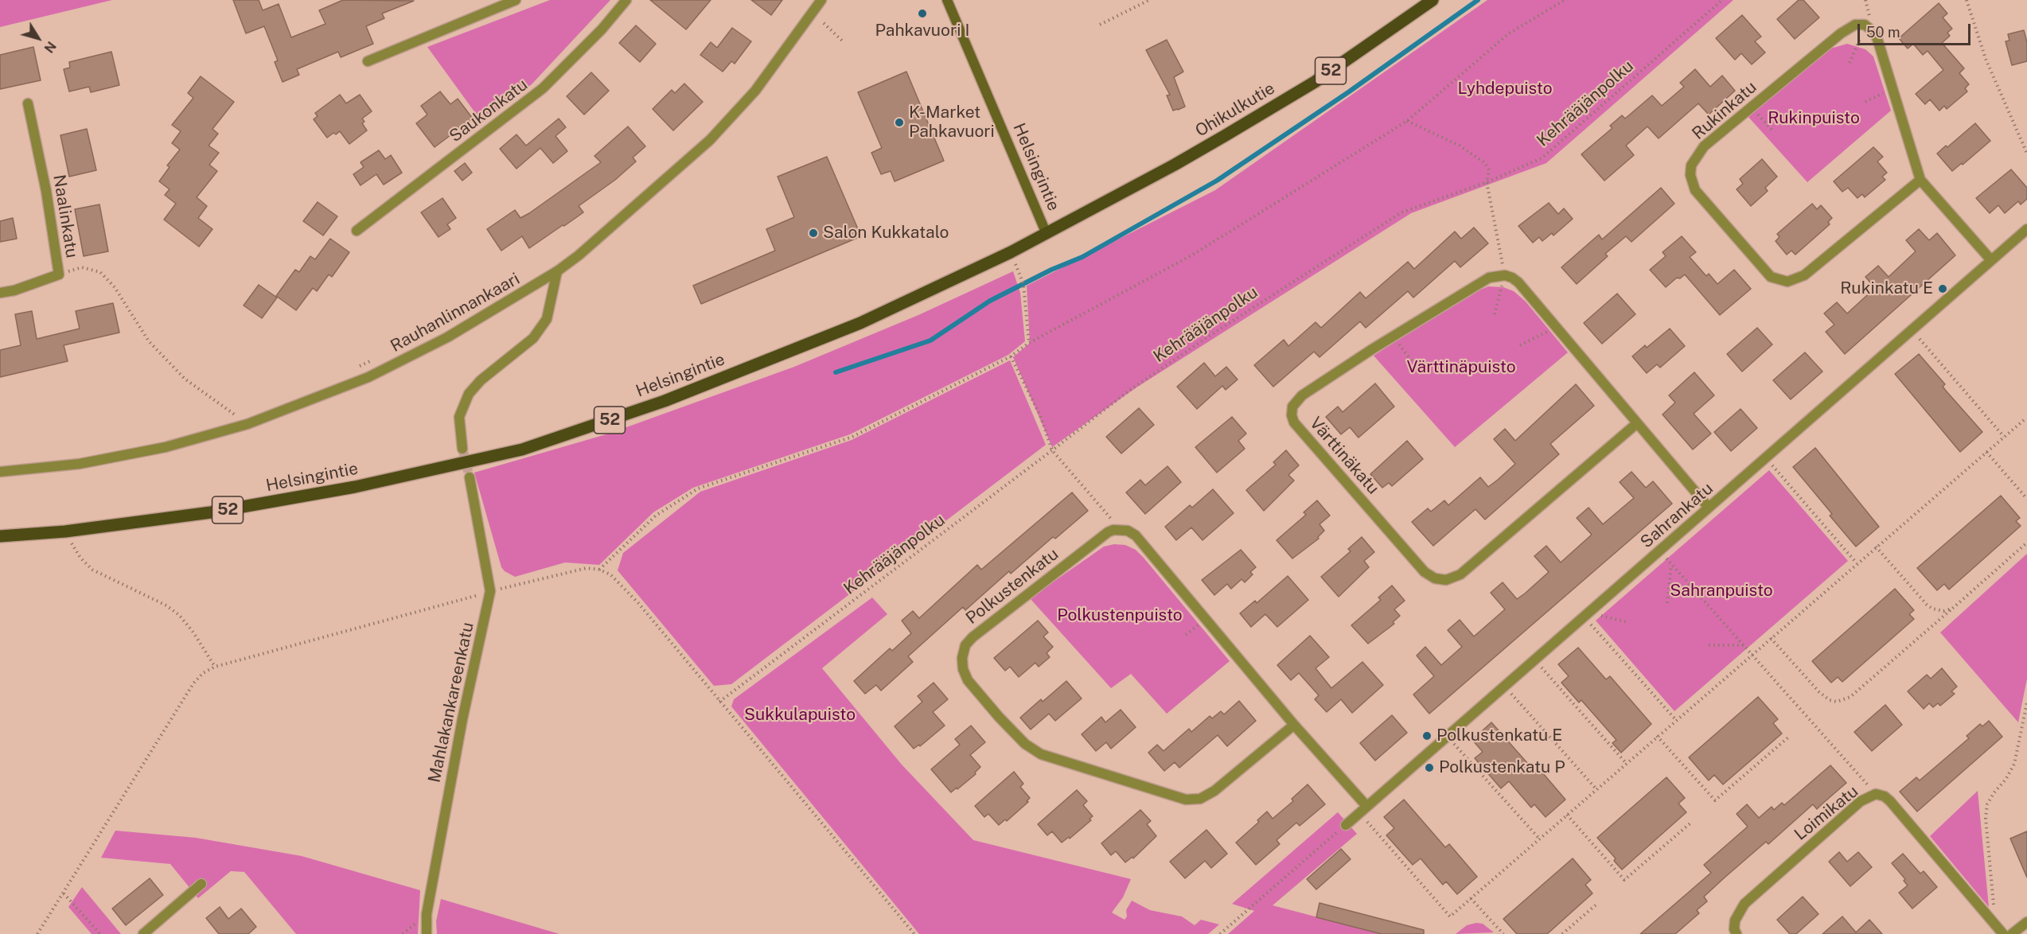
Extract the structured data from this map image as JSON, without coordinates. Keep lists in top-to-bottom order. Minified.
{"streets":{"main road":["52","Ohikulkutie","Helsingintie"],"street":["Saukonkatu","Rukinkatu","Naalinkatu","Rauhanlinnankaari","Värttinäkatu","Sahrankatu","Polkustenkatu","Mahlakankareenkatu","Loimikatu"],"path":["Kehrääjänpolku"]},"crossings":[["Ohikulkutie","Helsingintie"]],"parks":["Lyhdepuisto","Rukinpuisto","Värttinäpuisto","Sahranpuisto","Polkustenpuisto","Sukkulapuisto"],"places":["Pahkavuori I","K-Market Pahkavuori","Salon Kukkatalo","Rukinkatu E","Polkustenkatu E","Polkustenkatu P"],"scale_bar":"50 m","north":"bottom right"}
